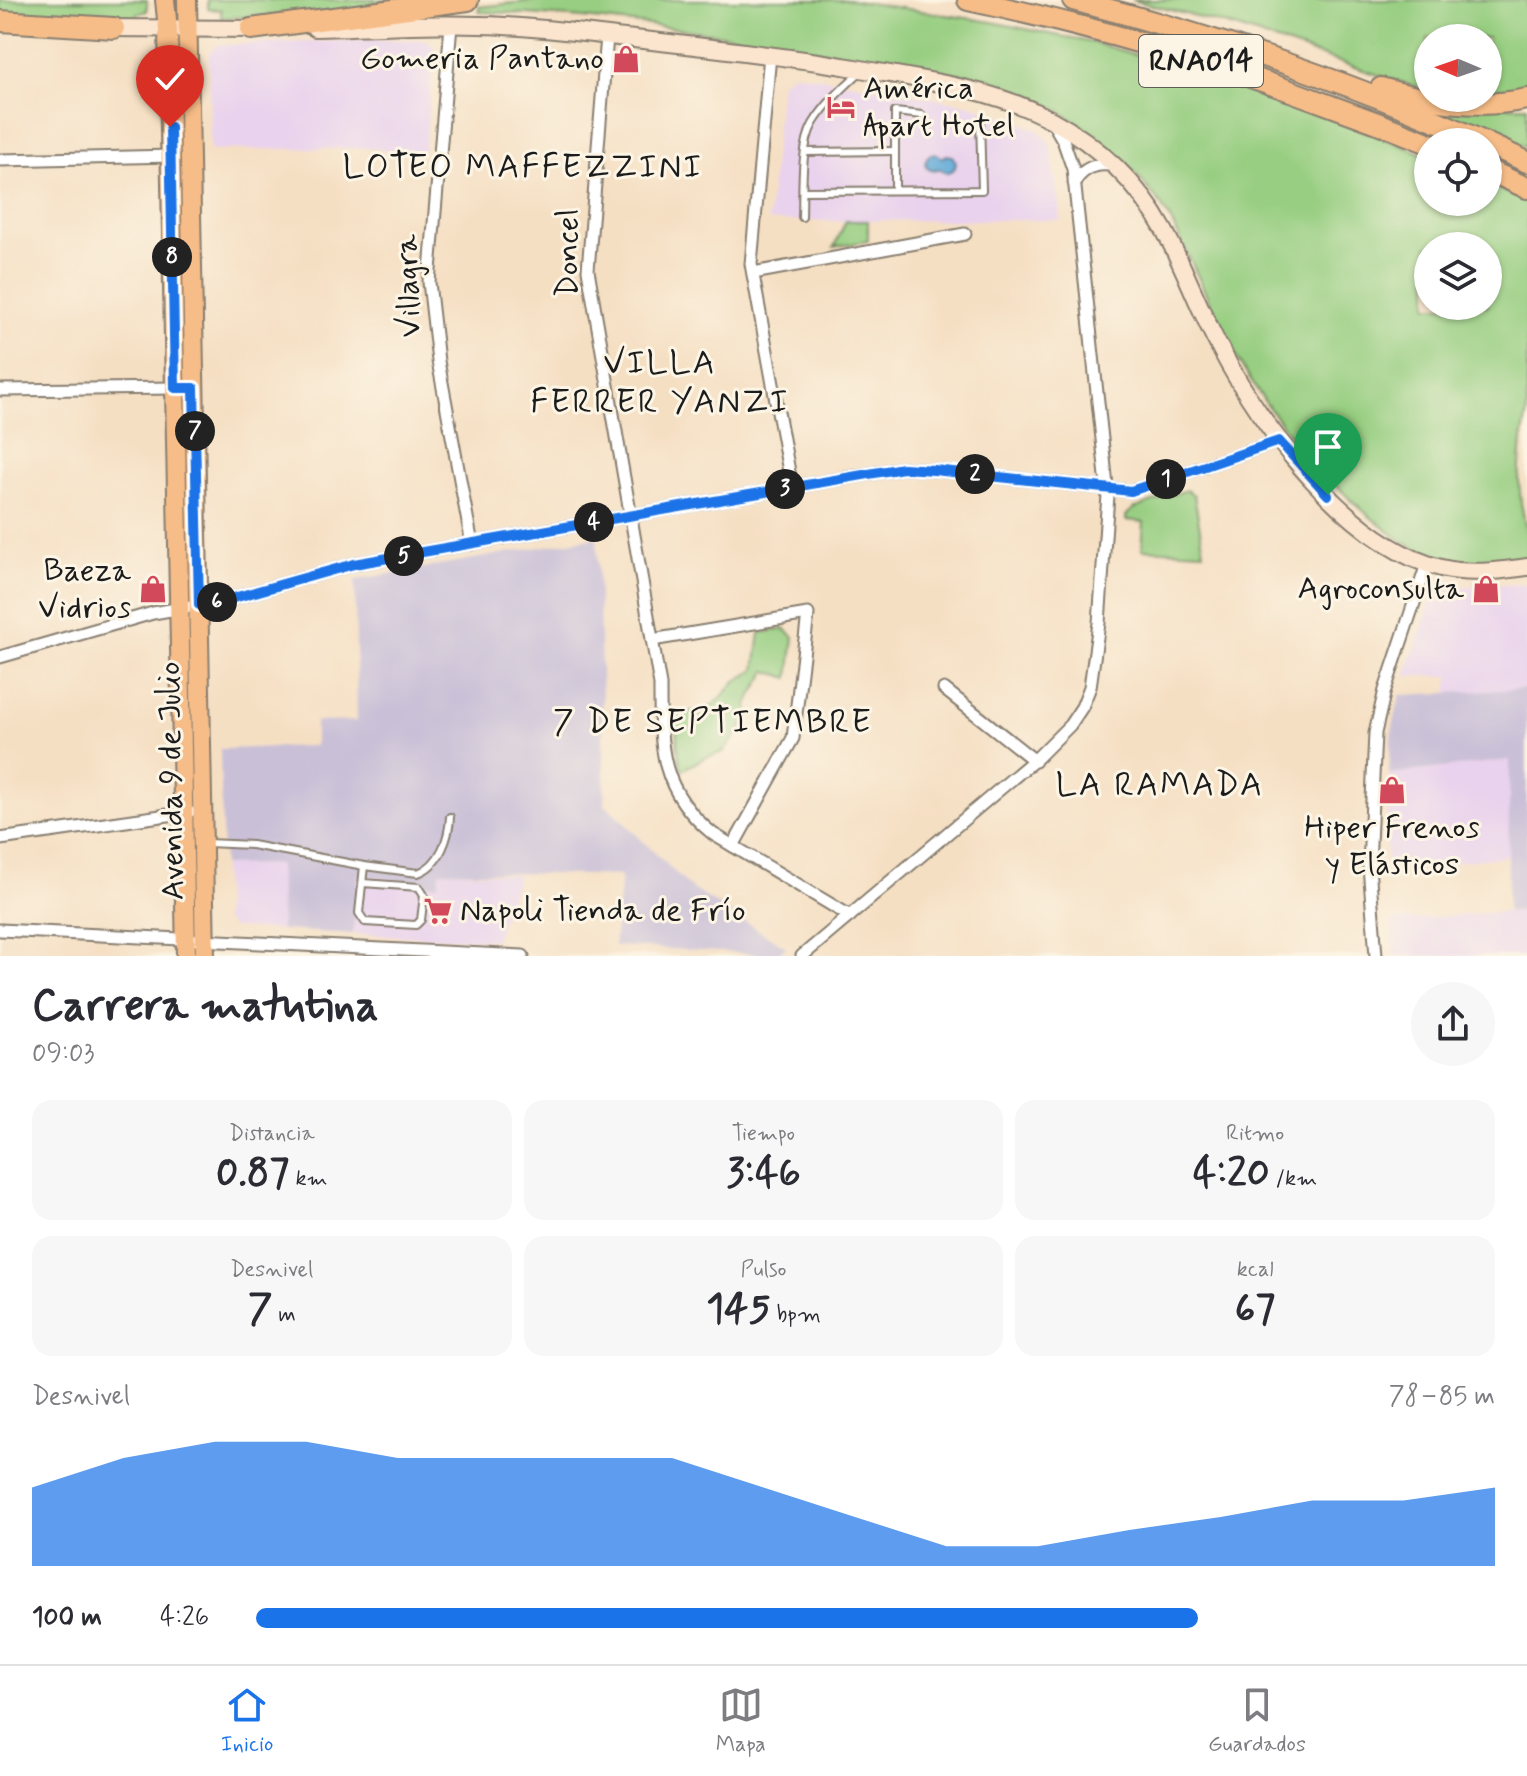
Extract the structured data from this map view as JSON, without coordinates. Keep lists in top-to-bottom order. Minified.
{"streets":{"highway":["RNA014"],"main road":["Avenida 9 de Julio"],"street":["Doncel","Villagra"]},"districts":["LOTEO MAFFEZZINI","VILLA FERRER YANZI","7 DE SEPTIEMBRE","LA RAMADA"],"places":{"shop":["Gomeria Pantano","Baeza Vidrios","Agroconsulta","Hiper Frenos y Elásticos"],"hotel":["América Apart Hotel"],"supermarket":["Napoli Tienda de Frío"]},"north":"left","page":{"pins":["8","7","2","1","3","4","5","6"],"heading":["Carrera matutina","09:03"],"stats":[["Distancia","0.87 km"],["Tiempo","3:46"],["Ritmo","4:20 /km"],["Desnivel","7 m"],["Pulso","145 bpm"],["kcal","67"]],"chart":["Desnivel","78–85 m"],"list":[{"name":"100 m","note":"4:26"}],"tabs":["Inicio","Mapa","Guardados"]}}
